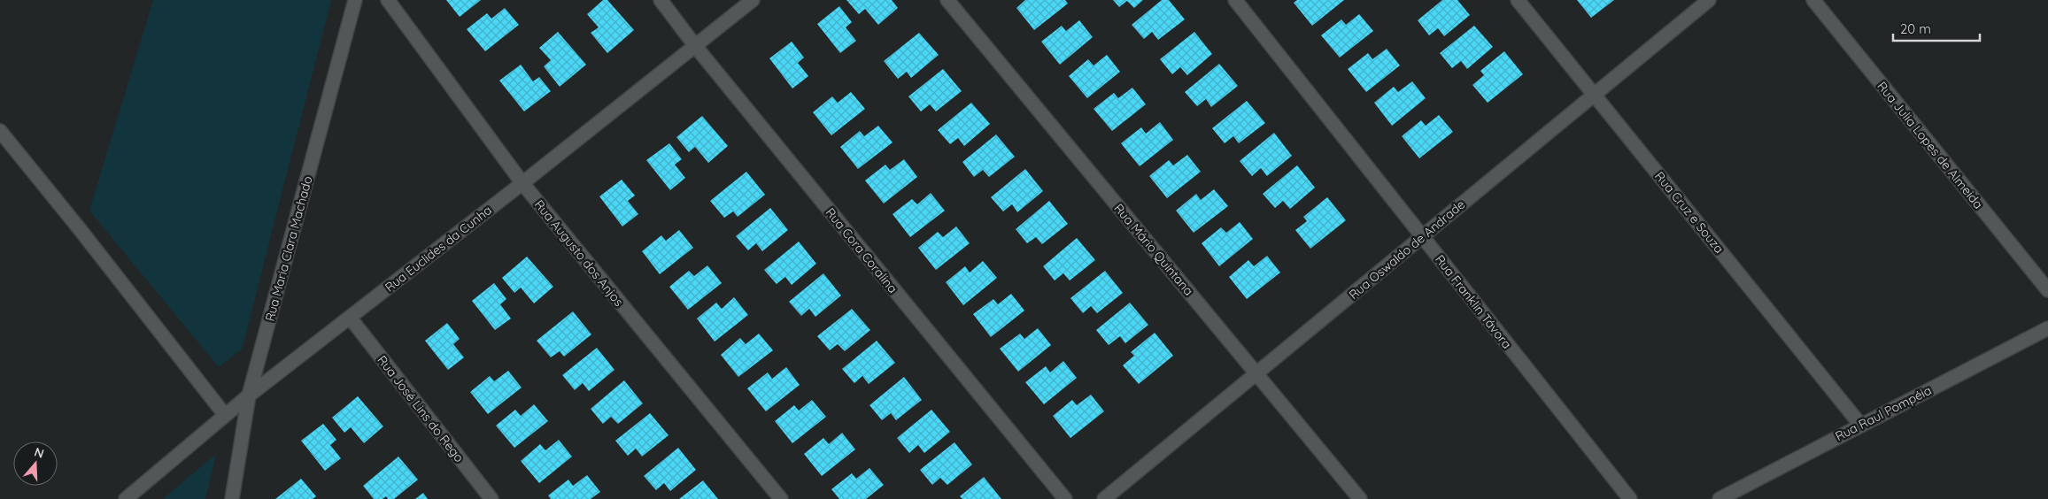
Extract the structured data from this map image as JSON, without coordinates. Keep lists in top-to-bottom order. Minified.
{"streets":{"street":["Rua Julia Lopes de Almeida","Rua Cruz e Souza","Rua Maria Clara Machado","Rua Euclides da Cunha","Rua Mário Quintana","Rua Oswaldo de Andrade","Rua Cora Coralina","Rua Augusto dos Anjos","Rua Franklin Távora","Rua José Lins do Rego","Rua Raul Pompéia"]},"crossings":[["Rua Cruz e Souza","Rua Oswaldo de Andrade"],["Rua Cruz e Souza","Rua Raul Pompéia"],["Rua Maria Clara Machado","Rua Euclides da Cunha"],["Rua Euclides da Cunha","Rua Cora Coralina"],["Rua Euclides da Cunha","Rua Augusto dos Anjos"],["Rua Euclides da Cunha","Rua José Lins do Rego"],["Rua Mário Quintana","Rua Oswaldo de Andrade"],["Rua Oswaldo de Andrade","Rua Franklin Távora"]],"scale_bar":"20 m","north":"top"}
